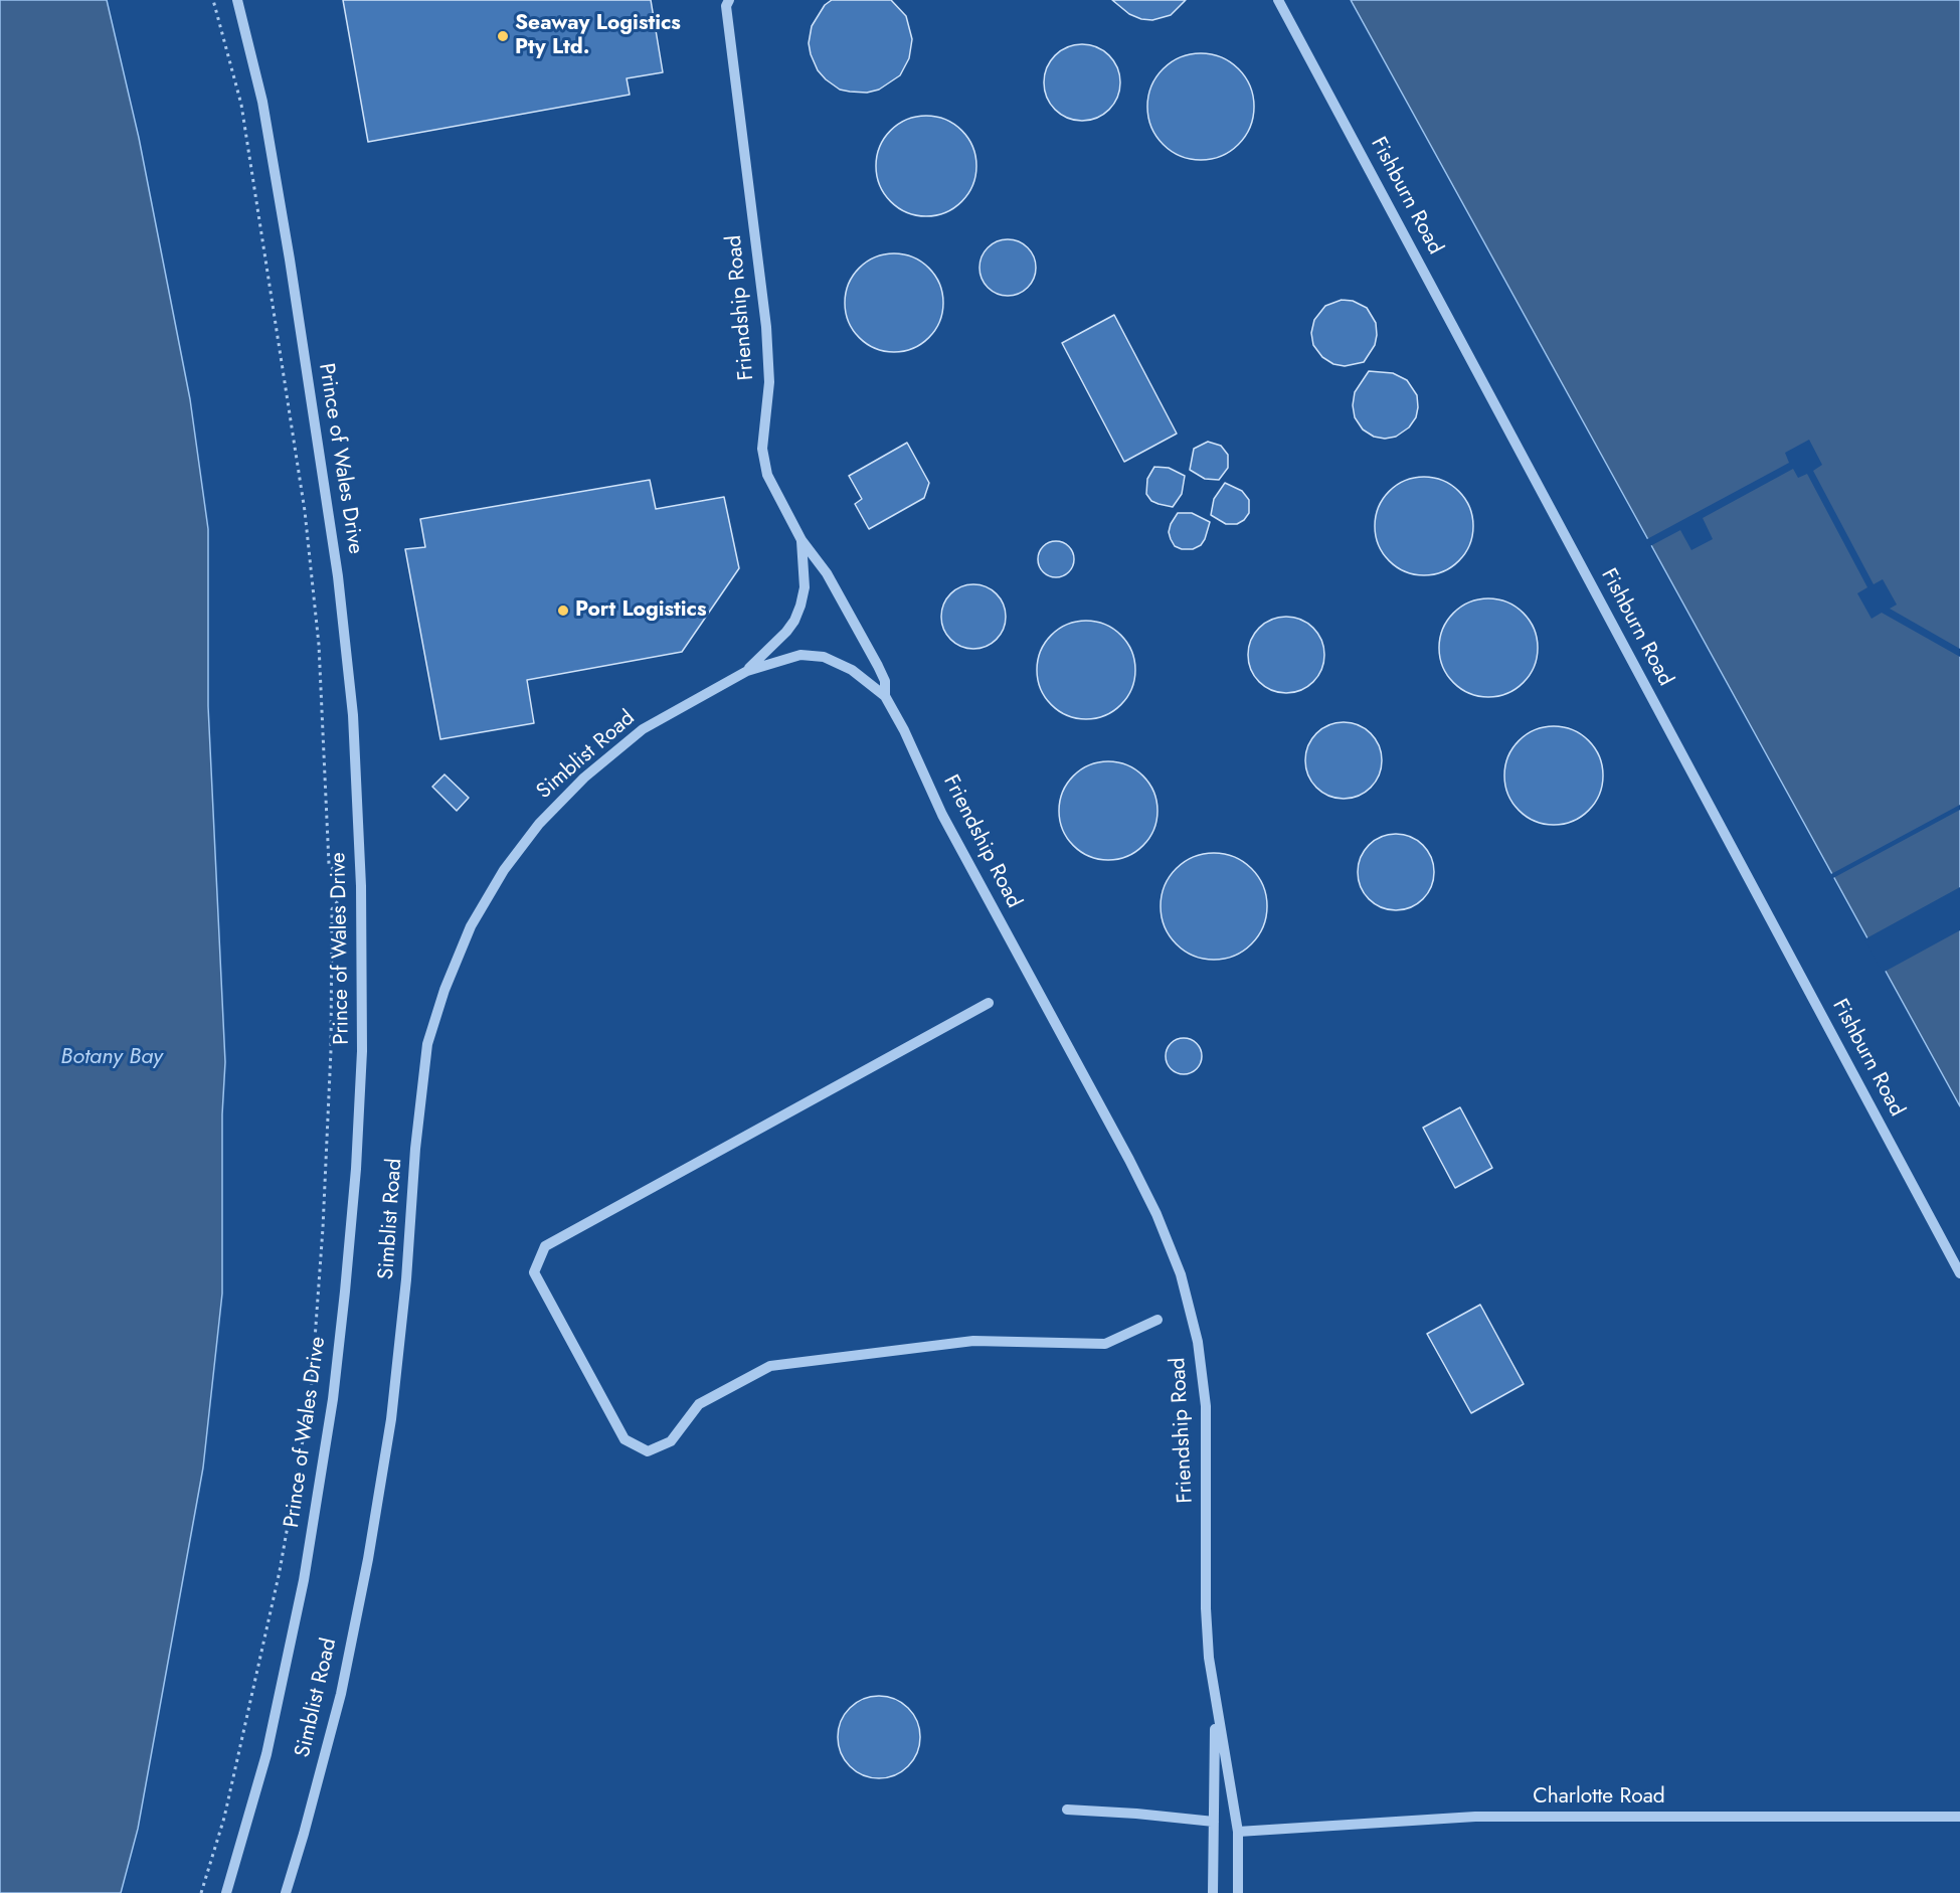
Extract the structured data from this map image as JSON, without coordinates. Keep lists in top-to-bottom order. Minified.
{"streets":{"street":["Fishburn Road","Friendship Road","Prince of Wales Drive","Simblist Road","Charlotte Road"]},"crossings":[["Friendship Road","Simblist Road"],["Friendship Road","Charlotte Road"]],"water":["Botany Bay"],"places":["Seaway Logistics Pty Ltd.","Port Logistics"]}
